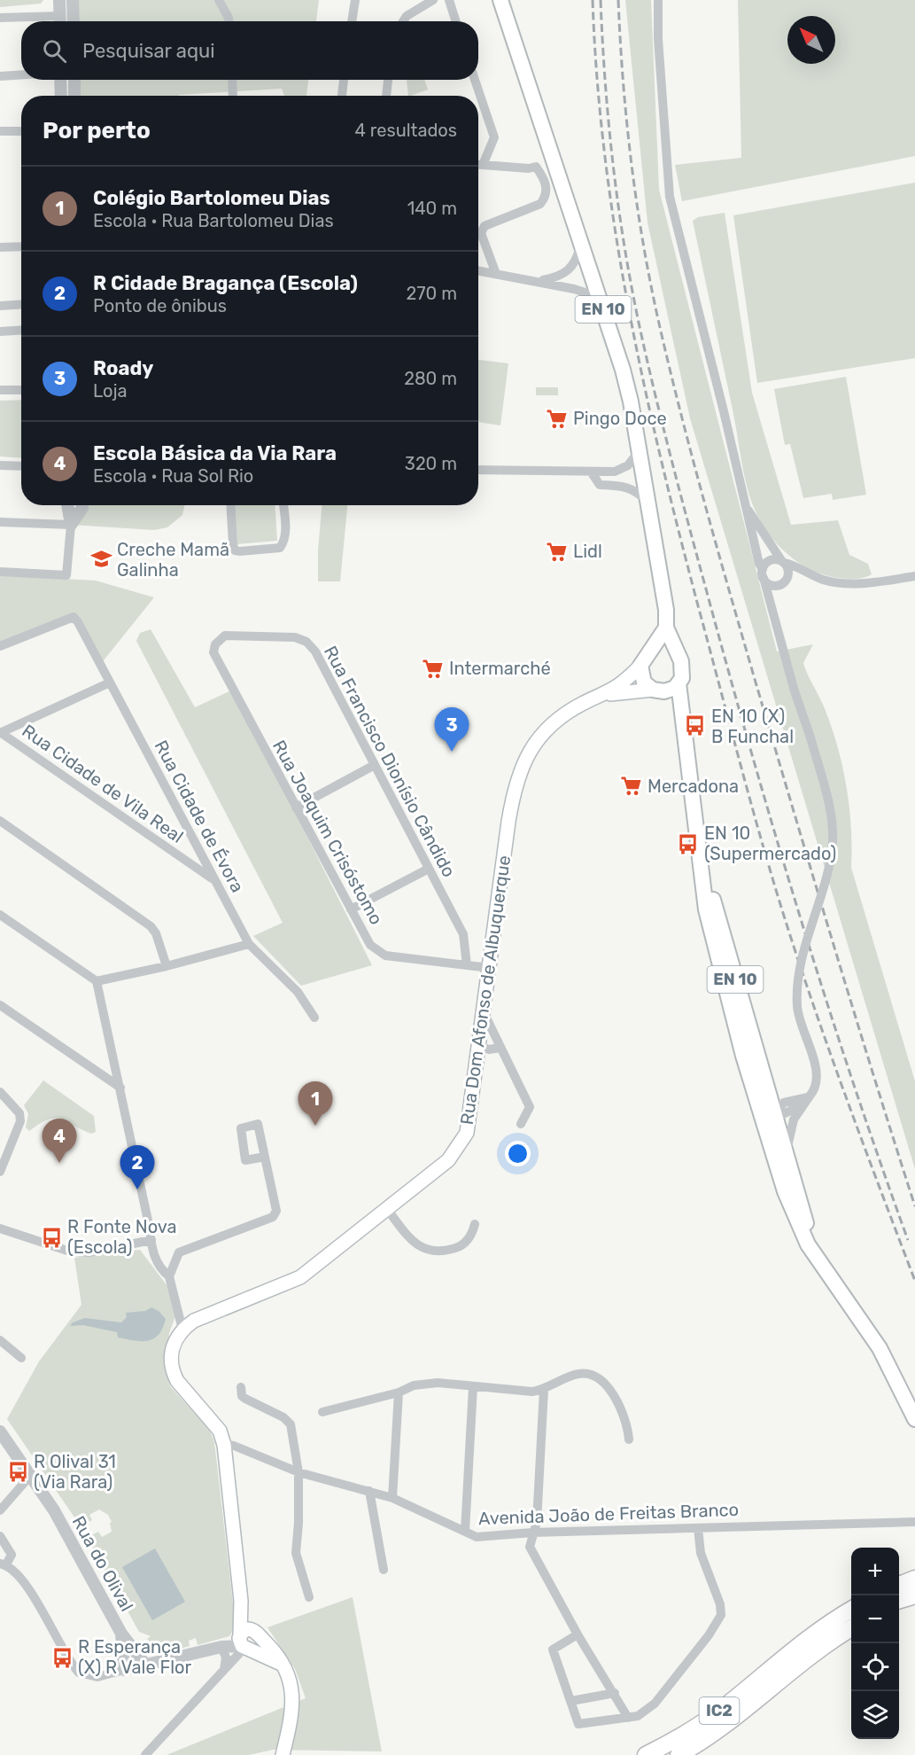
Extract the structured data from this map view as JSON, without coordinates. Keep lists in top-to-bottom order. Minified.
{"streets":{"highway":["IC2"],"main road":["EN 10","Rua Dom Afonso de Albuquerque"],"street":["Rua Francisco Dionísio Cândido","Rua Cidade de Vila Real","Rua Cidade de Évora","Rua Joaquim Crisóstomo","Avenida João de Freitas Branco","Rua do Olival"]},"crossings":[["EN 10","Rua Dom Afonso de Albuquerque"],["Rua Francisco Dionísio Cândido","Rua Joaquim Crisóstomo"],["Rua Cidade de Vila Real","Rua Cidade de Évora"]],"places":{"supermarket":["Pingo Doce","Lidl","Intermarché","Mercadona"],"school or university":["Creche Mamã Galinha"],"bus stop":["EN 10 (X) B Funchal","EN 10 (Supermercado)","R Fonte Nova (Escola)","R Olival 31 (Via Rara)","R Esperança (X) R Vale Flor"]},"north":"top left","page":{"search":"Pesquisar aqui","heading":["Por perto","4 resultados"],"list":[{"mark":"1","name":"Colégio Bartolomeu Dias","note":"Escola · Rua Bartolomeu Dias","value":"140 m"},{"mark":"2","name":"R Cidade Bragança (Escola)","note":"Ponto de ônibus","value":"270 m"},{"mark":"3","name":"Roady","note":"Loja","value":"280 m"},{"mark":"4","name":"Escola Básica da Via Rara","note":"Escola · Rua Sol Rio","value":"320 m"}],"pins":["3","1","4","2"],"map_buttons":["+","−"]}}
